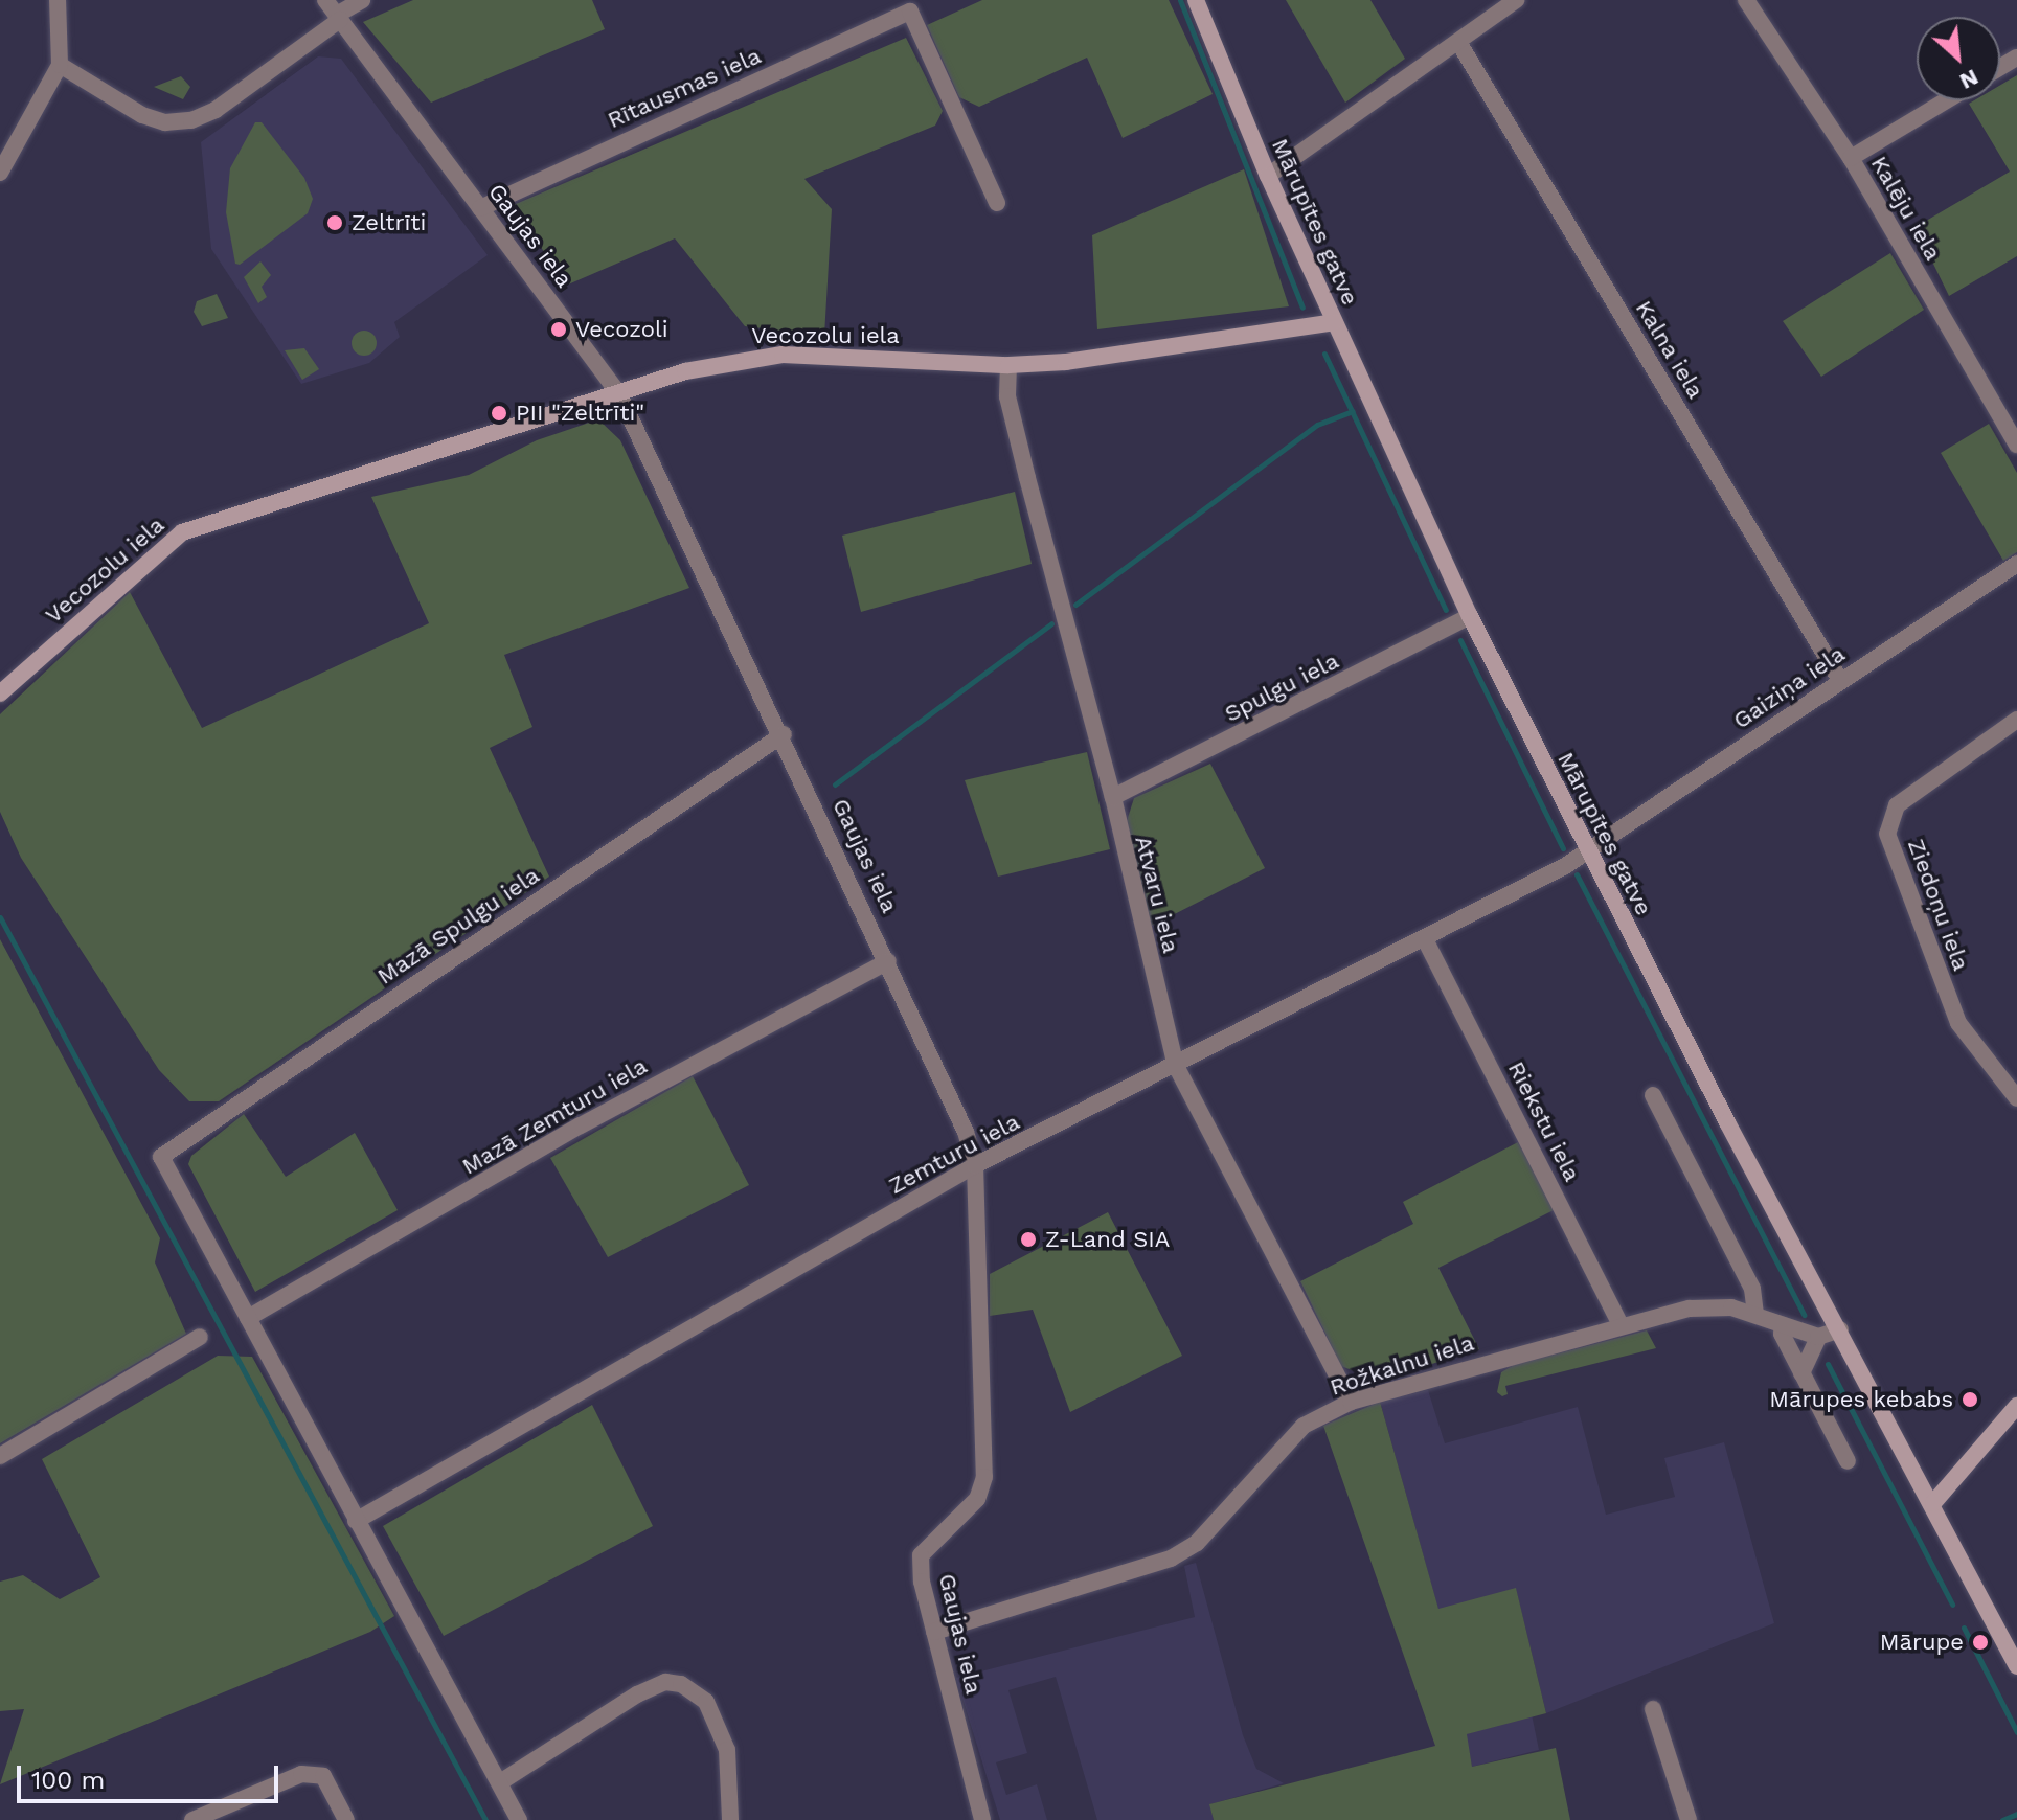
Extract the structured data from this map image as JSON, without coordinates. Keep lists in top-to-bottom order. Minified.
{"streets":{"street":["Rītausmas iela","Kalēju iela","Mārupītes gatve","Gaujas iela","Vecozolu iela","Kalna iela","Spulgu iela","Gaiziņa iela","Atvaru iela","Ziedoņu iela","Mazā Spulgu iela","Mazā Zemturu iela","Riekstu iela","Zemturu iela","Rožkalnu iela"]},"crossings":[["Rītausmas iela","Gaujas iela"],["Mārupītes gatve","Vecozolu iela"],["Mārupītes gatve","Spulgu iela"],["Mārupītes gatve","Gaiziņa iela"],["Mārupītes gatve","Zemturu iela"],["Gaujas iela","Vecozolu iela"],["Gaujas iela","Mazā Spulgu iela"],["Gaujas iela","Mazā Zemturu iela"],["Gaujas iela","Zemturu iela"],["Gaujas iela","Rožkalnu iela"],["Vecozolu iela","Atvaru iela"],["Kalna iela","Gaiziņa iela"],["Spulgu iela","Atvaru iela"],["Gaiziņa iela","Zemturu iela"],["Atvaru iela","Zemturu iela"],["Atvaru iela","Rožkalnu iela"],["Mazā Spulgu iela","Mazā Zemturu iela"],["Riekstu iela","Zemturu iela"],["Riekstu iela","Rožkalnu iela"]],"places":["Zeltrīti","Vecozoli","PII \"Zeltrīti\"","Z-Land SIA","Mārupes kebabs","Mārupe"],"scale_bar":"100 m","north":"bottom right"}
